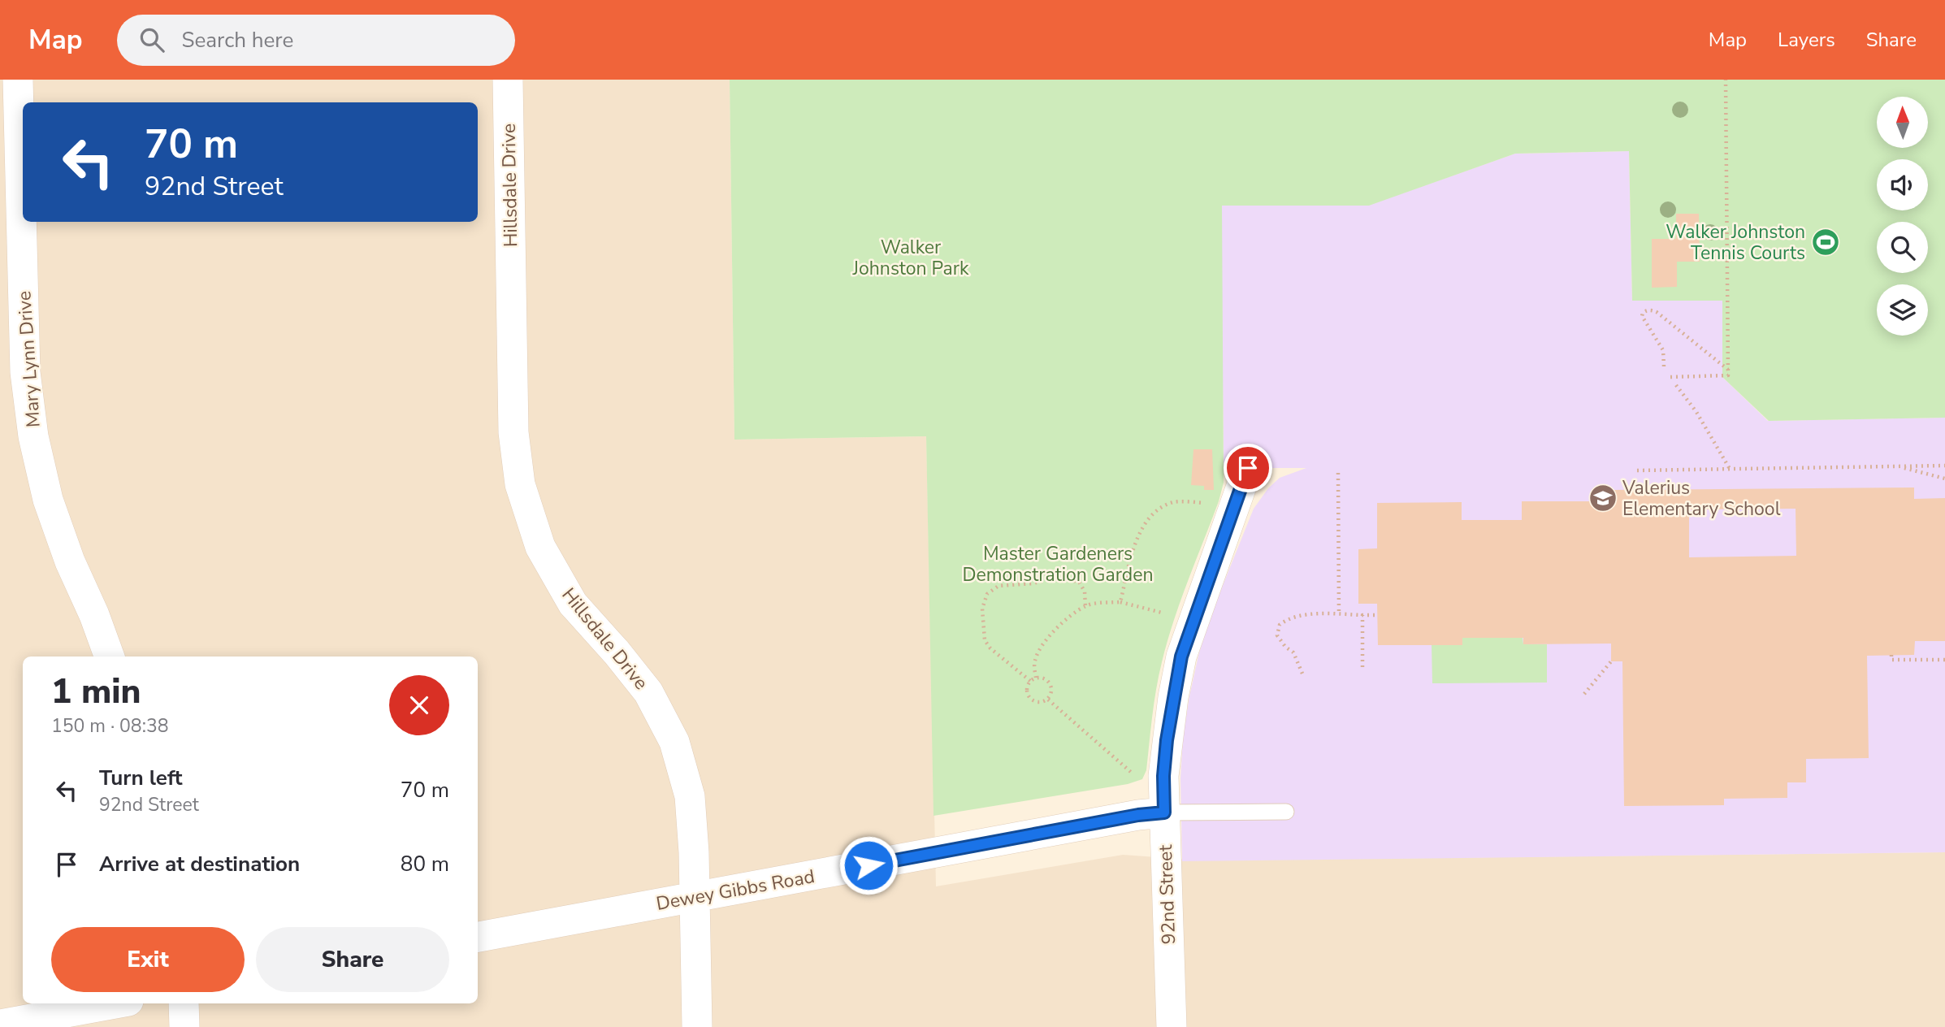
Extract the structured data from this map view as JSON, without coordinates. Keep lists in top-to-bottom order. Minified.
{"streets":{"street":["Hillsdale Drive","Mary Lynn Drive","Dewey Gibbs Road","92nd Street"]},"crossings":[["Hillsdale Drive","Dewey Gibbs Road"],["Dewey Gibbs Road","92nd Street"]],"parks":["Walker Johnston Park","Master Gardeners Demonstration Garden"],"places":{"sports":["Walker Johnston Tennis Courts"],"school or university":["Valerius Elementary School"]},"north":"top","page":{"header":"Map","search":"Search here","nav":["Map","Layers","Share"],"turn":["70 m","92nd Street"],"heading":["1 min","150 m · 08:38"],"list":[{"name":"Turn left","note":"92nd Street","value":"70 m"},{"name":"Arrive at destination","value":"80 m"}],"buttons":["Exit","Share"]}}
